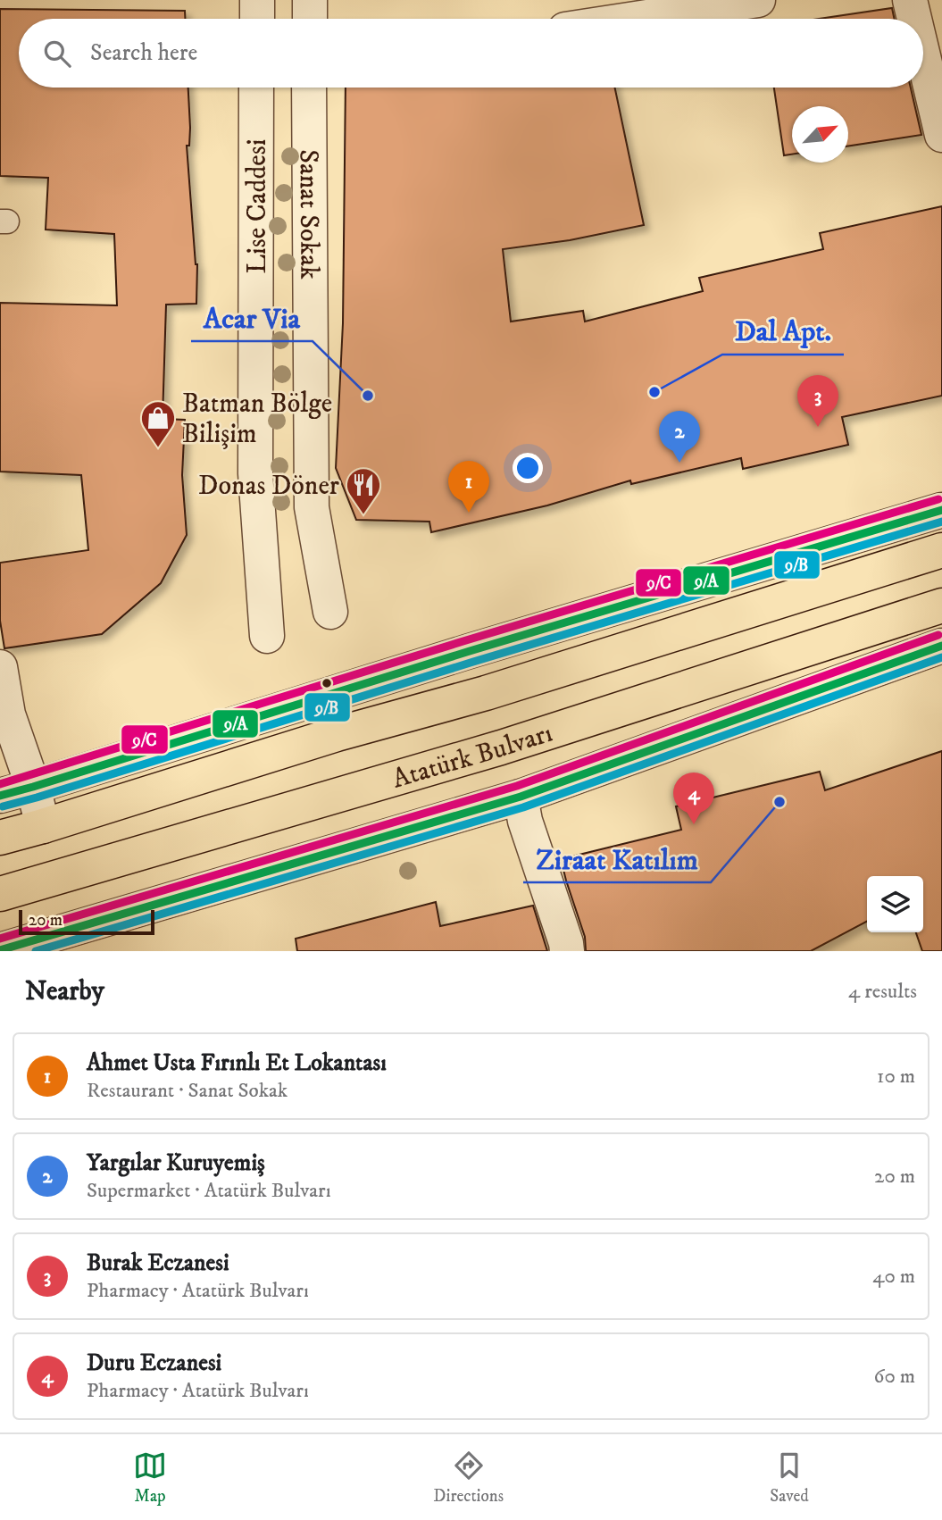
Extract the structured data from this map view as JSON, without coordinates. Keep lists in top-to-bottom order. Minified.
{"streets":{"main road":["Atatürk Bulvarı"],"street":["Lise Caddesi","Sanat Sokak"]},"places":{"other":["Dal Apt.","Acar Via","Ziraat Katılım"],"shop":["Batman Bölge Bilişim"],"restaurant":["Donas Döner"]},"lines":["transit line 9/C","transit line 9/A","transit line 9/B"],"scale_bar":"20 m","north":"top right","page":{"search":"Search here","pins":["3","2","1","4"],"scale":"20 m","heading":["Nearby","4 results"],"list":[{"mark":"1","name":"Ahmet Usta Fırınlı Et Lokantası","note":"Restaurant · Sanat Sokak","value":"10 m"},{"mark":"2","name":"Yargılar Kuruyemiş","note":"Supermarket · Atatürk Bulvarı","value":"20 m"},{"mark":"3","name":"Burak Eczanesi","note":"Pharmacy · Atatürk Bulvarı","value":"40 m"},{"mark":"4","name":"Duru Eczanesi","note":"Pharmacy · Atatürk Bulvarı","value":"60 m"}],"nav":["Map","Directions","Saved"]}}
